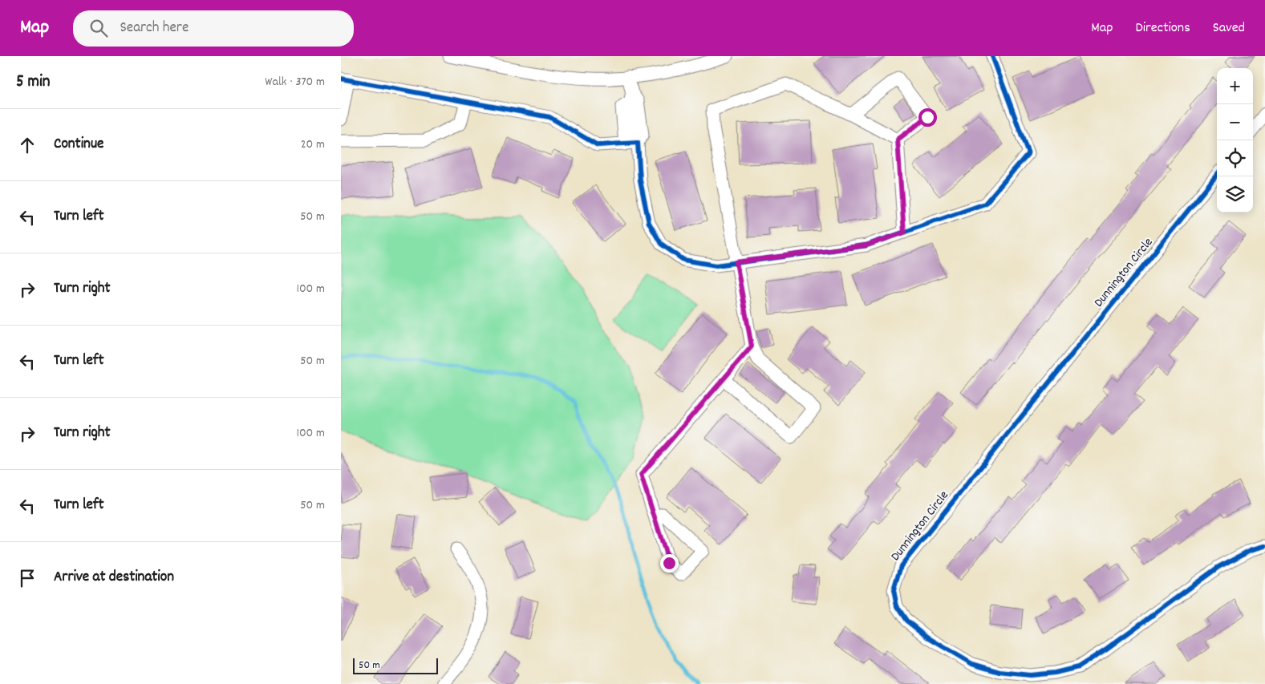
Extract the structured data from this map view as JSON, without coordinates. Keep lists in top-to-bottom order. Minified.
{"streets":{"street":["Dunnington Circle"]},"scale_bar":"50 m","page":{"header":"Map","search":"Search here","nav":["Map","Directions","Saved"],"heading":["5 min","Walk · 370 m"],"map_buttons":["+","−"],"list":[["Continue","20 m"],["Turn left","50 m"],["Turn right","100 m"],["Turn left","50 m"],["Turn right","100 m"],["Turn left","50 m"],"Arrive at destination"],"scale":"50 m"}}
